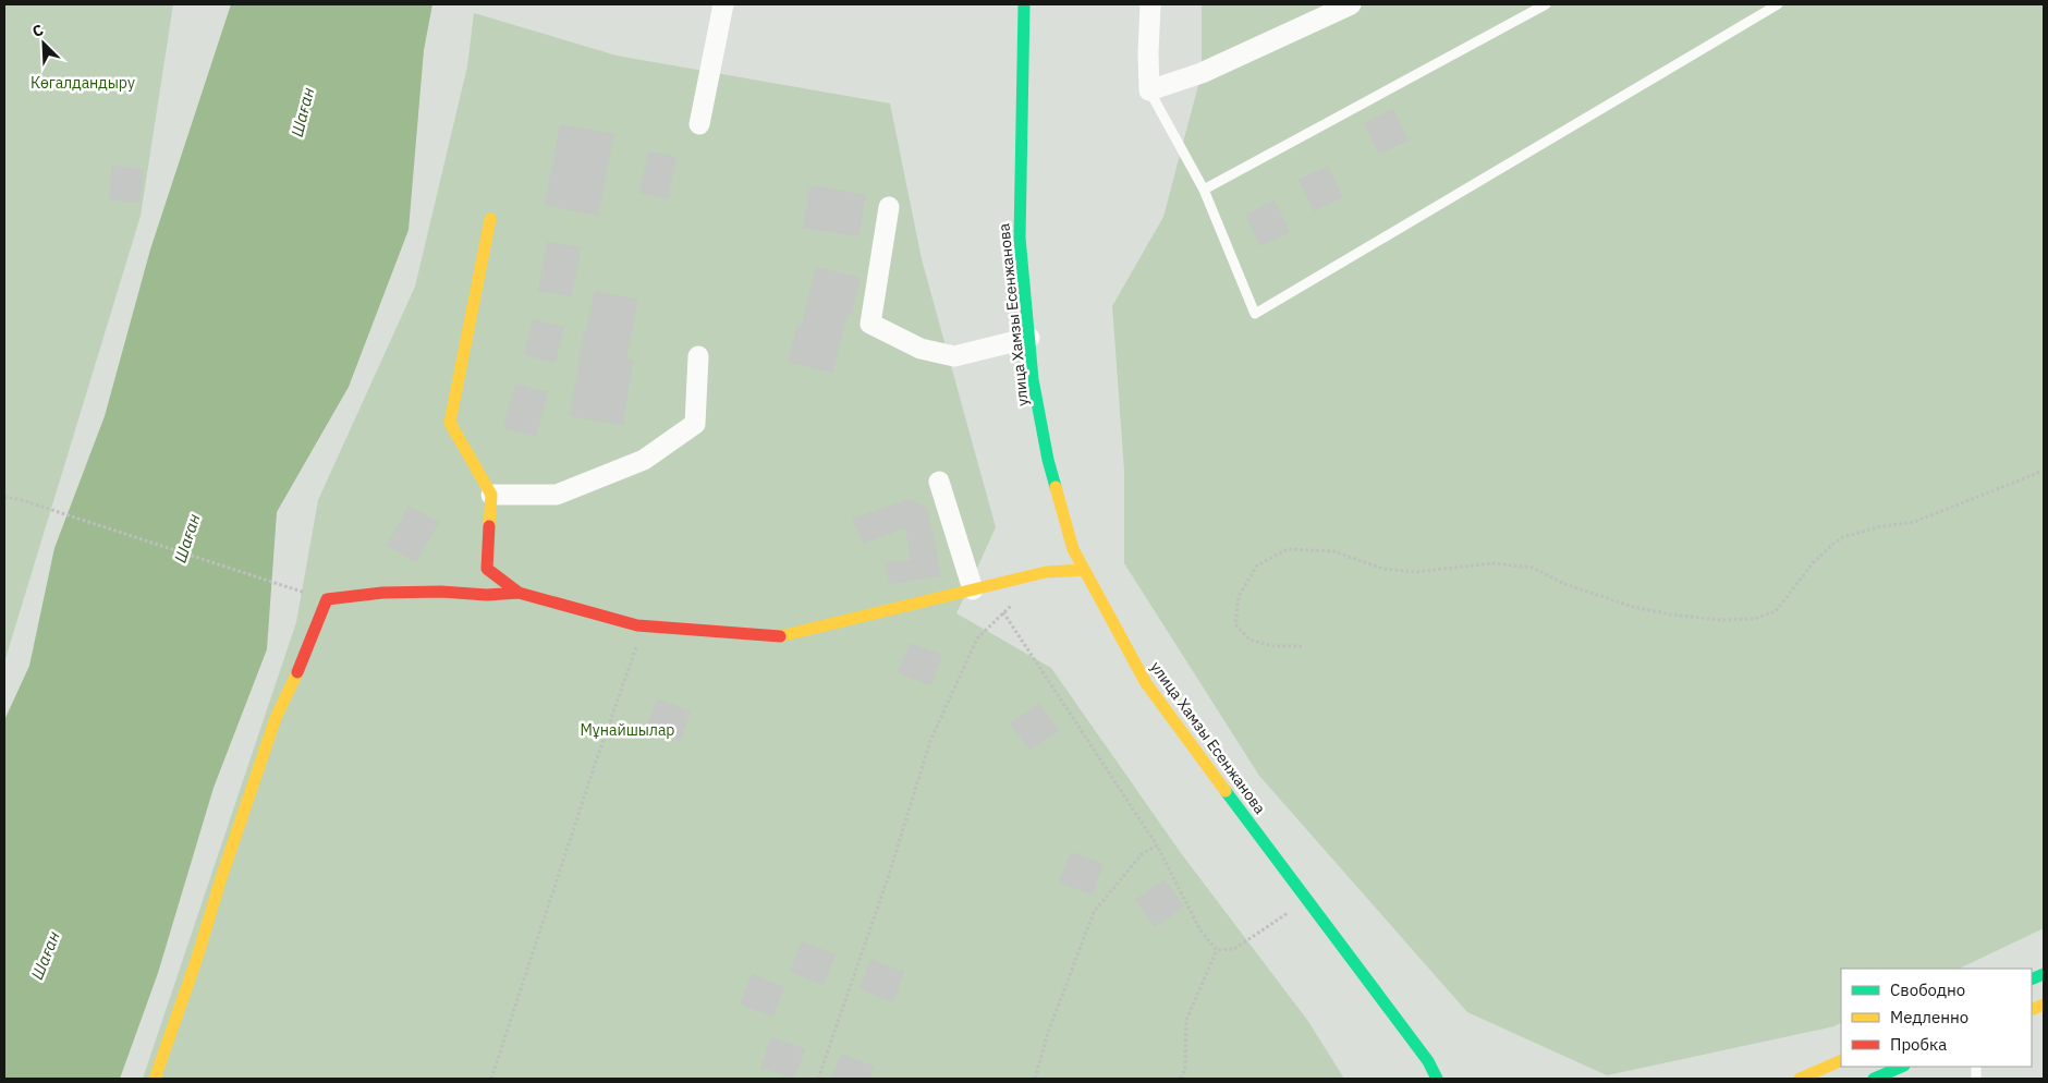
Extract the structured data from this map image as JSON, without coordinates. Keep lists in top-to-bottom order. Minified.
{"streets":{"main road":["улица Хамзы Есенжанова"]},"water":["Шаған"],"parks":["Көгалдандыру","Мұнайшылар"],"legend":["Свободно","Медленно","Пробка"],"north":"top left"}
